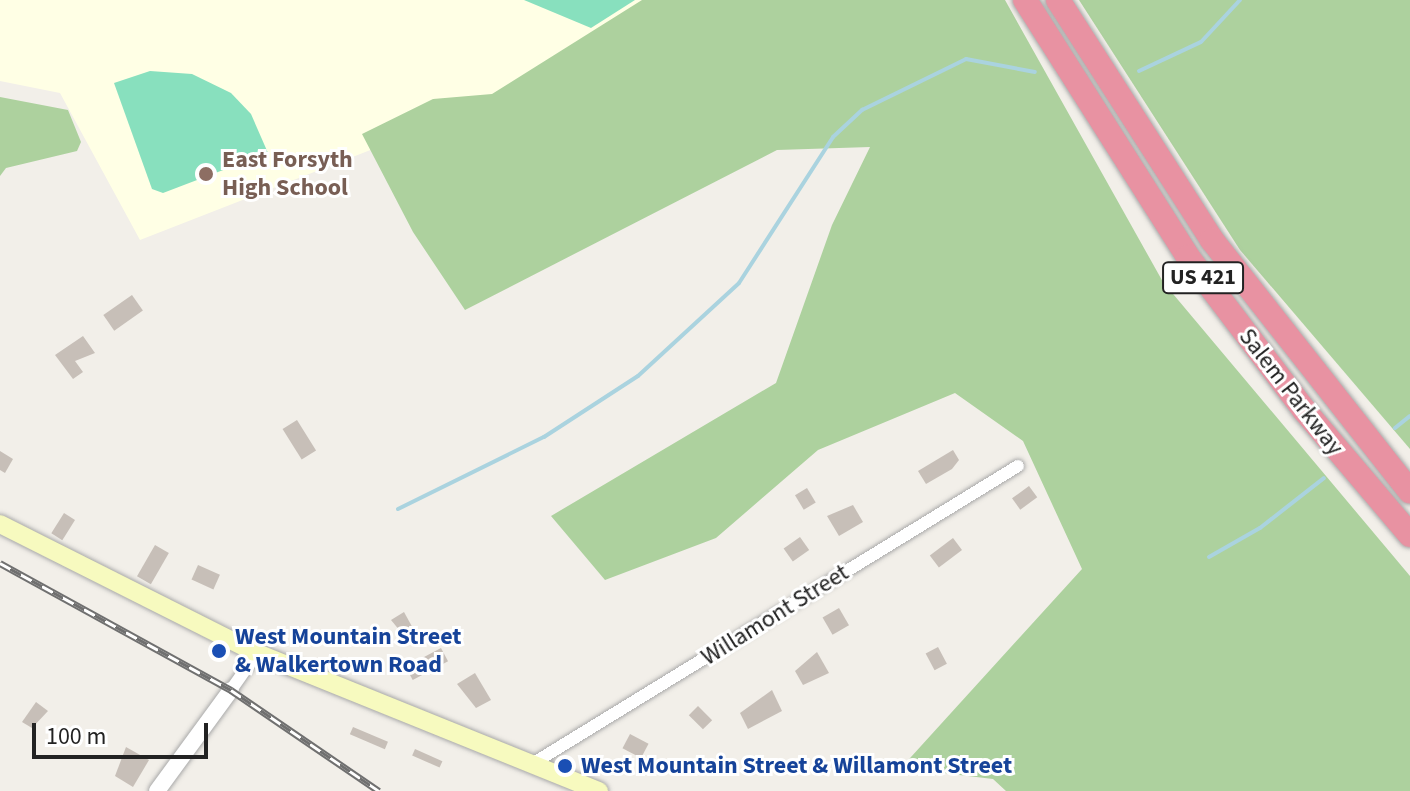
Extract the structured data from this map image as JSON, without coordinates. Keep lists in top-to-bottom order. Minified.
{"streets":{"highway":["US 421","Salem Parkway"],"street":["Willamont Street"]},"places":["East Forsyth High School","West Mountain Street & Walkertown Road","West Mountain Street & Willamont Street"],"scale_bar":"100 m"}
